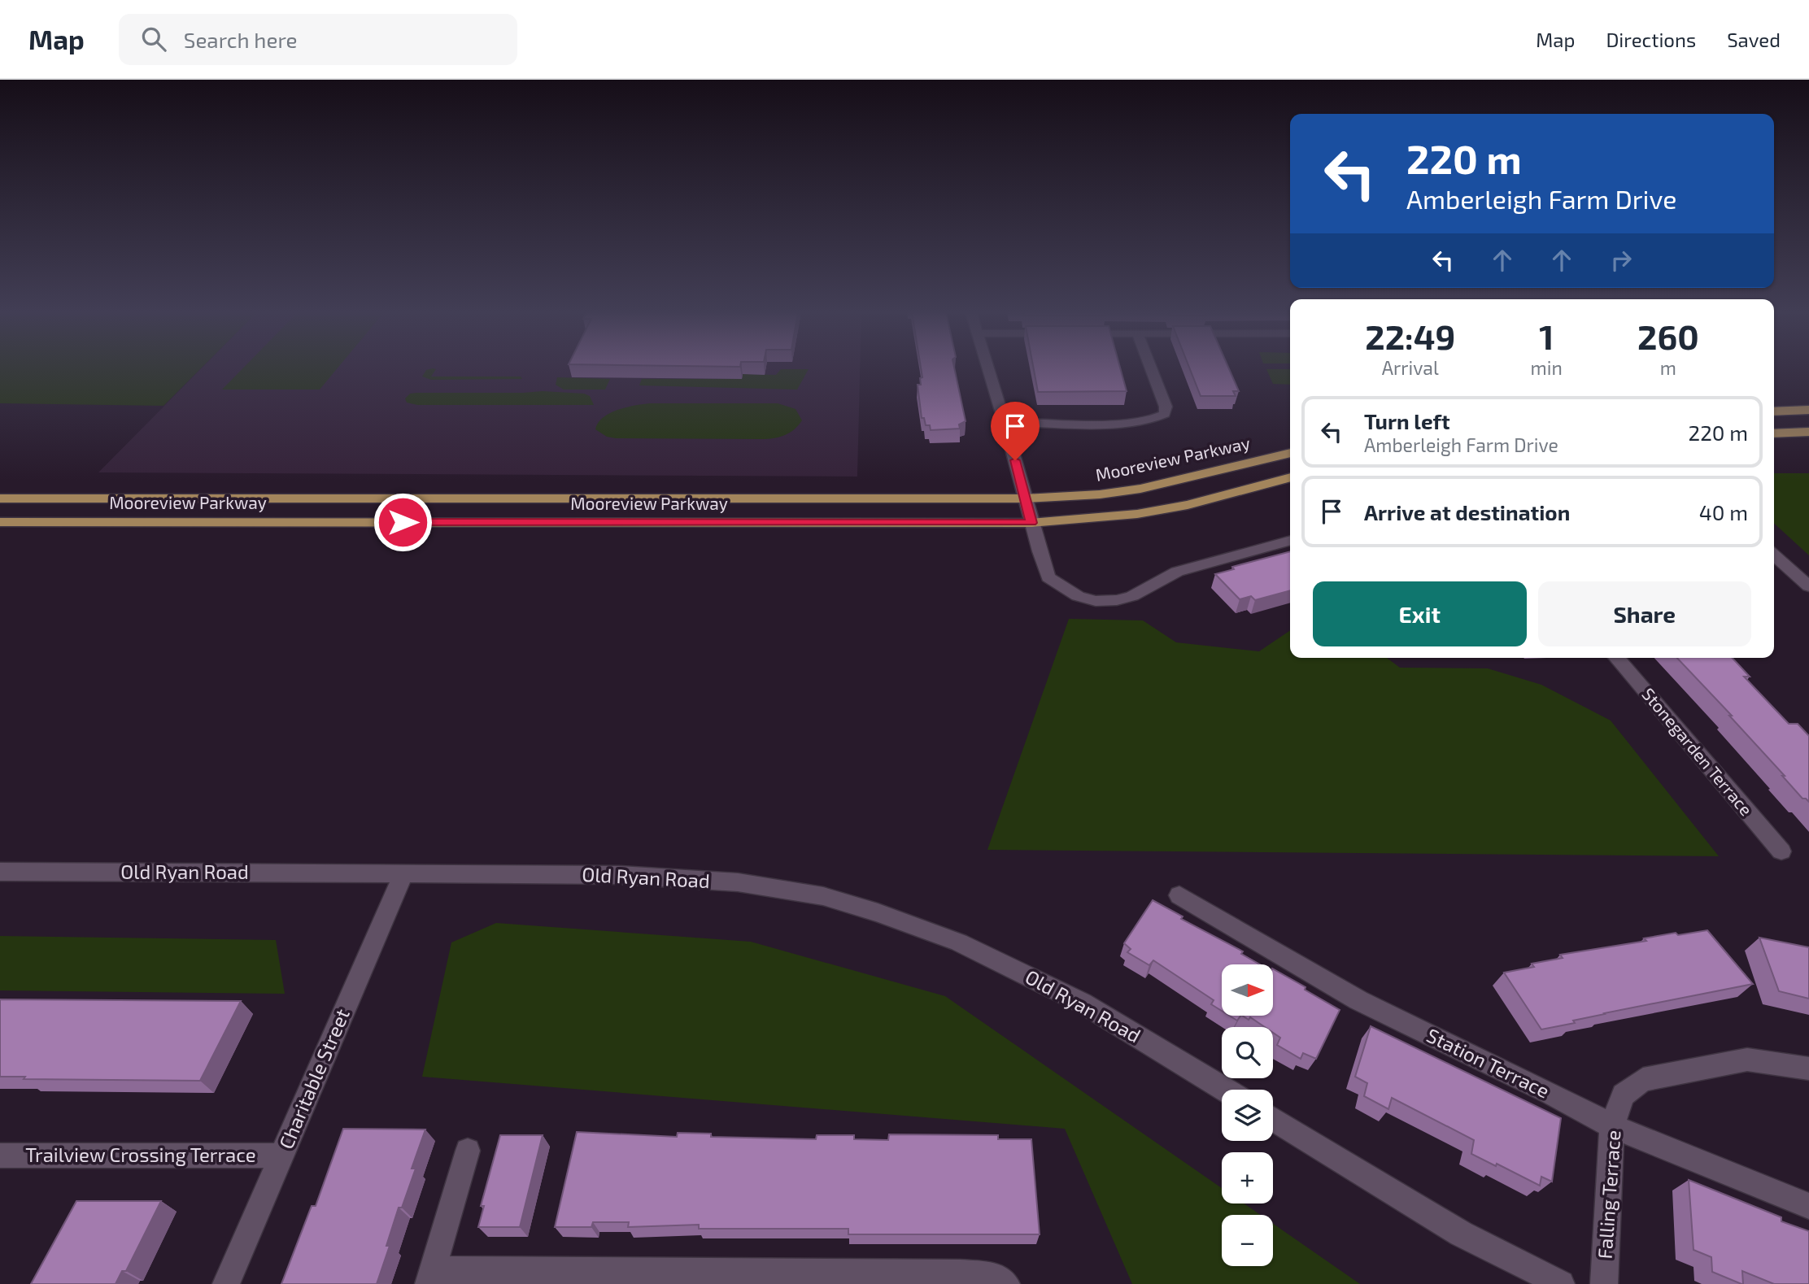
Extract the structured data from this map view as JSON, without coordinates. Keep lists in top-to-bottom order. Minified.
{"streets":{"main road":["Mooreview Parkway"],"street":["Stonegarden Terrace","Old Ryan Road","Station Terrace","Charitable Street","Trailview Crossing Terrace","Falling Terrace"]},"crossings":[["Old Ryan Road","Charitable Street"],["Station Terrace","Falling Terrace"],["Charitable Street","Trailview Crossing Terrace"]],"north":"right","page":{"header":"Map","search":"Search here","nav":["Map","Directions","Saved"],"turn":["220 m","Amberleigh Farm Drive"],"eta":["22:49","Arrival","1","min","260","m"],"list":[{"name":"Turn left","note":"Amberleigh Farm Drive","value":"220 m"},{"name":"Arrive at destination","value":"40 m"}],"buttons":["Exit","Share"],"map_buttons":["+","−"]}}
